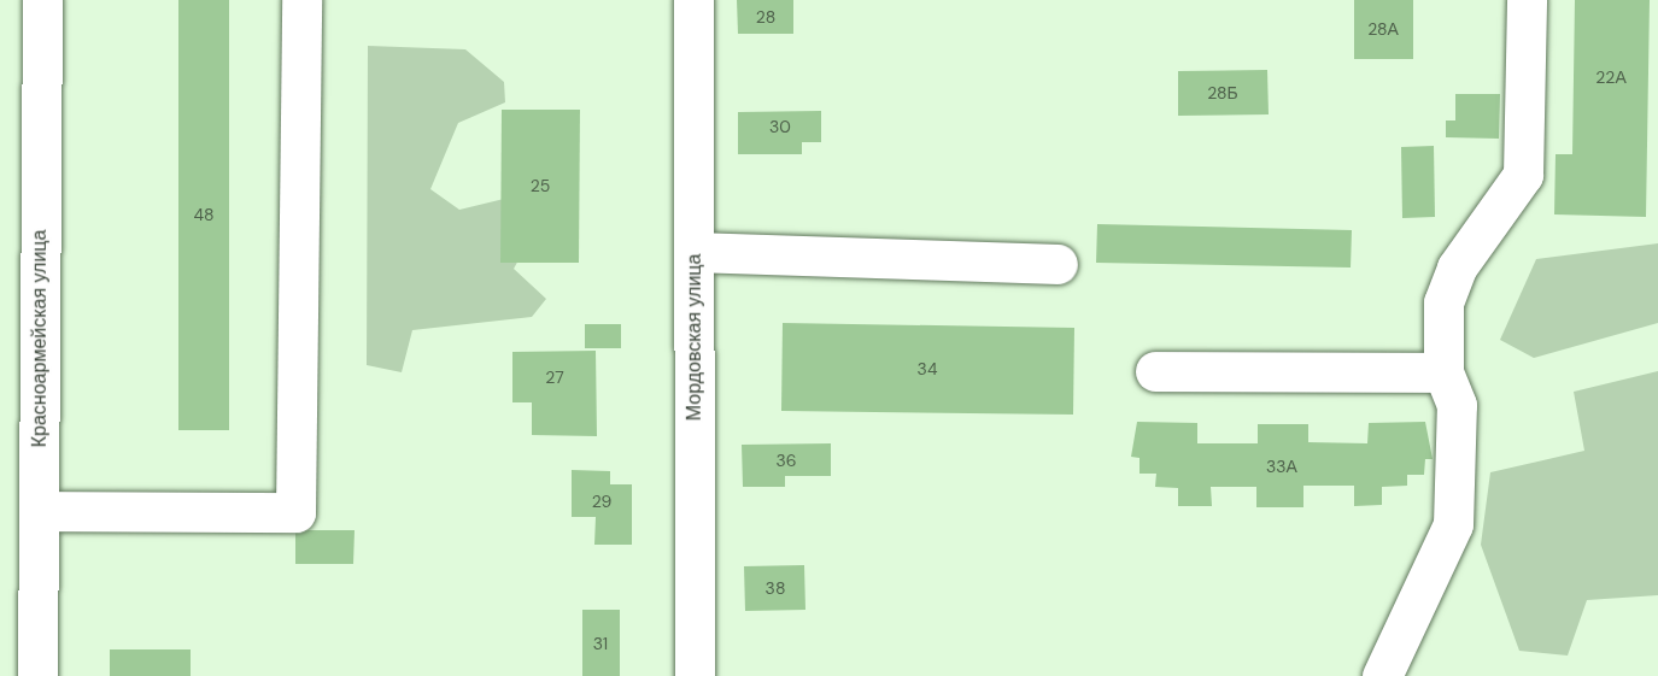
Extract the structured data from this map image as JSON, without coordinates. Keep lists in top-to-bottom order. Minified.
{"streets":{"street":["Мордовская улица","Красноармейская улица"]},"house_numbers":["28","28А","22А","28Б","30","25","48","34","27","36","33А","29","38","31"]}
